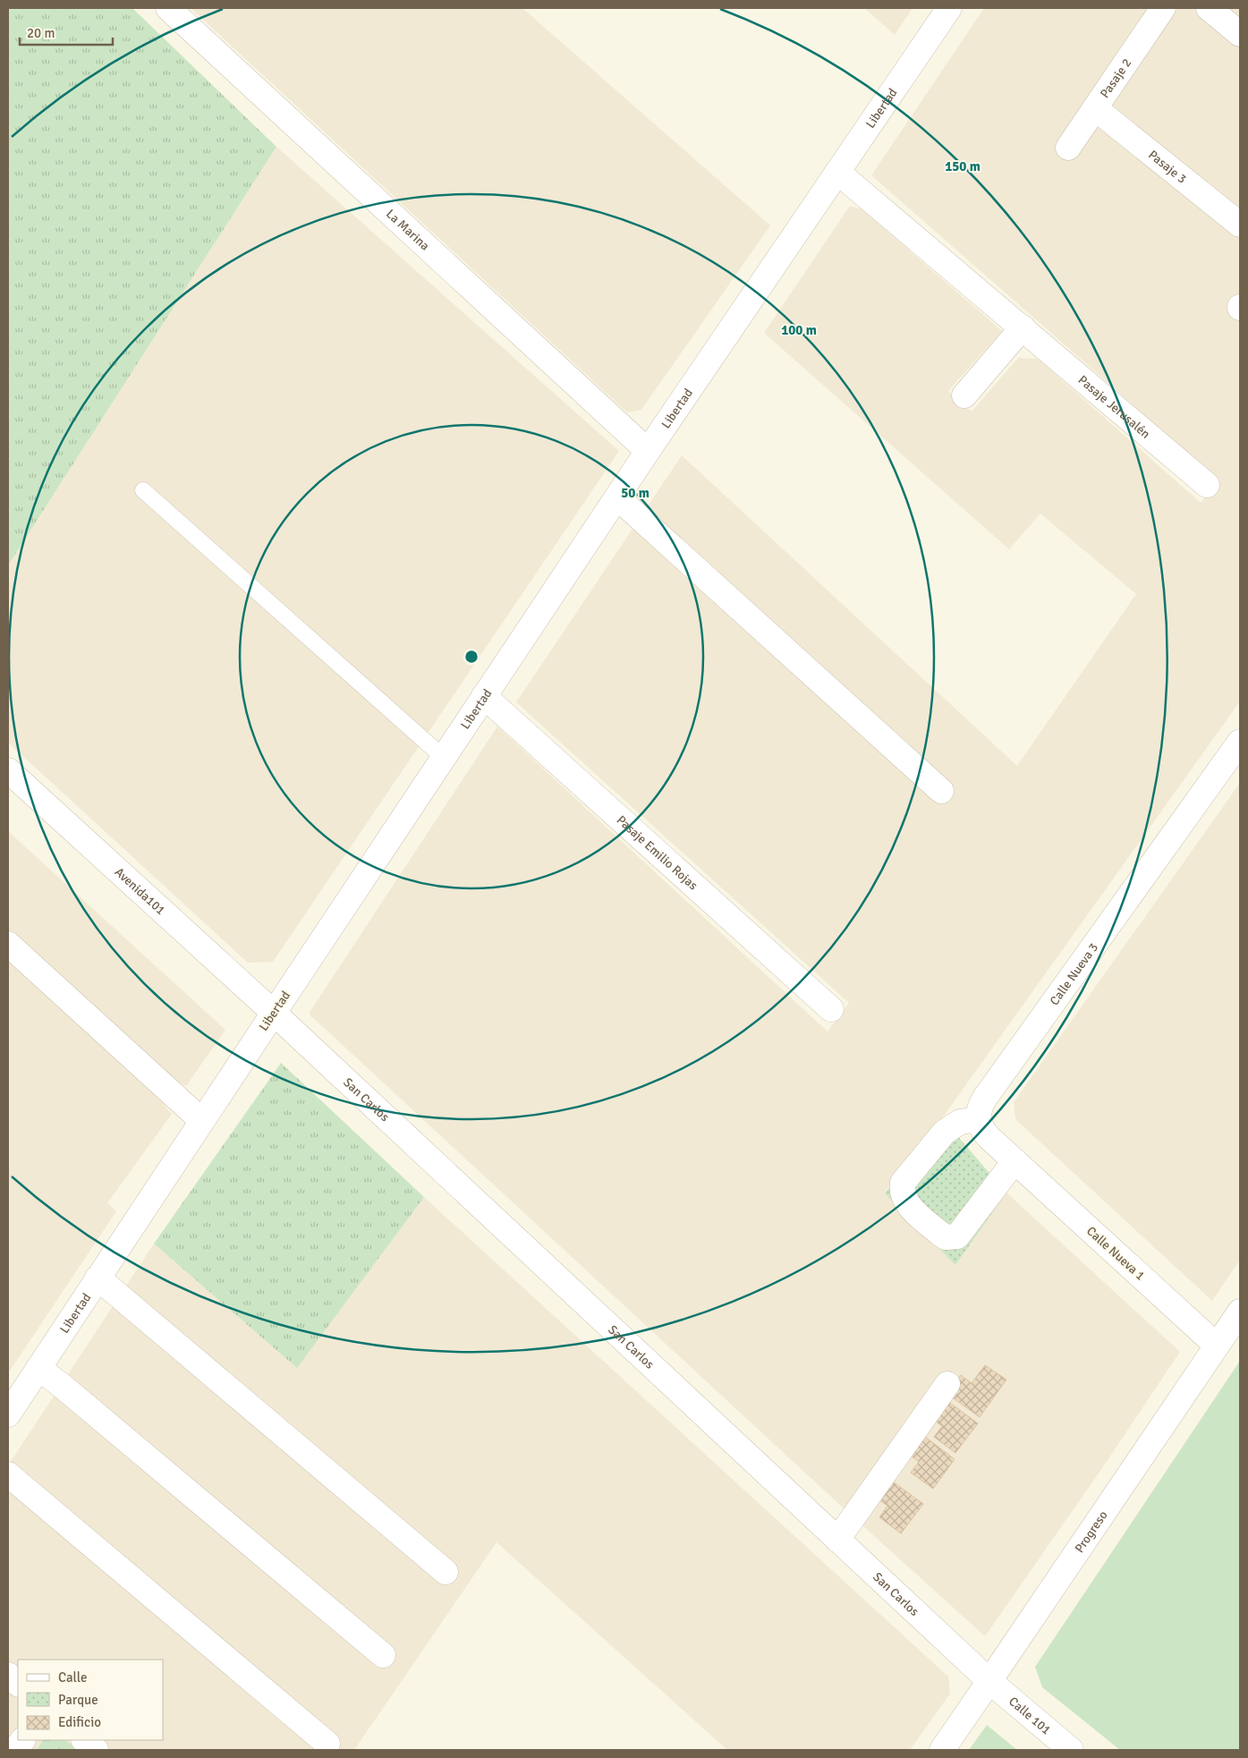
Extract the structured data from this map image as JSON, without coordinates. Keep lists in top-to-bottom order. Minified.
{"streets":{"street":["Pasaje 2","Libertad","Pasaje 3","La Marina","Pasaje Jerusalén","Pasaje Emilio Rojas","Avenida101","Calle Nueva 3","San Carlos","Calle Nueva 1","Progreso","Calle 101"]},"crossings":[["Pasaje 2","Pasaje 3"],["Libertad","La Marina"],["Libertad","Pasaje Jerusalén"],["Libertad","Pasaje Emilio Rojas"],["Libertad","Avenida101"],["Libertad","San Carlos"],["Avenida101","San Carlos"],["Calle Nueva 3","Calle Nueva 1"],["San Carlos","Progreso"],["San Carlos","Calle 101"],["Calle Nueva 1","Progreso"],["Progreso","Calle 101"]],"legend":["Calle","Parque","Edificio"],"scale_bar":"20 m","rings":["150 m","100 m","50 m"]}
